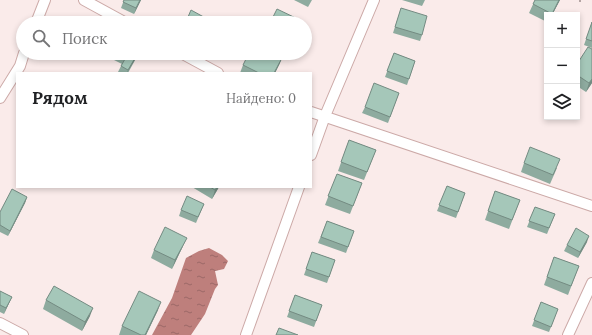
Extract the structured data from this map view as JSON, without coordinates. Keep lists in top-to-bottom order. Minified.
{"page":{"map_buttons":["+","−"],"search":"Поиск","heading":["Рядом","Найдено: 0"]}}
